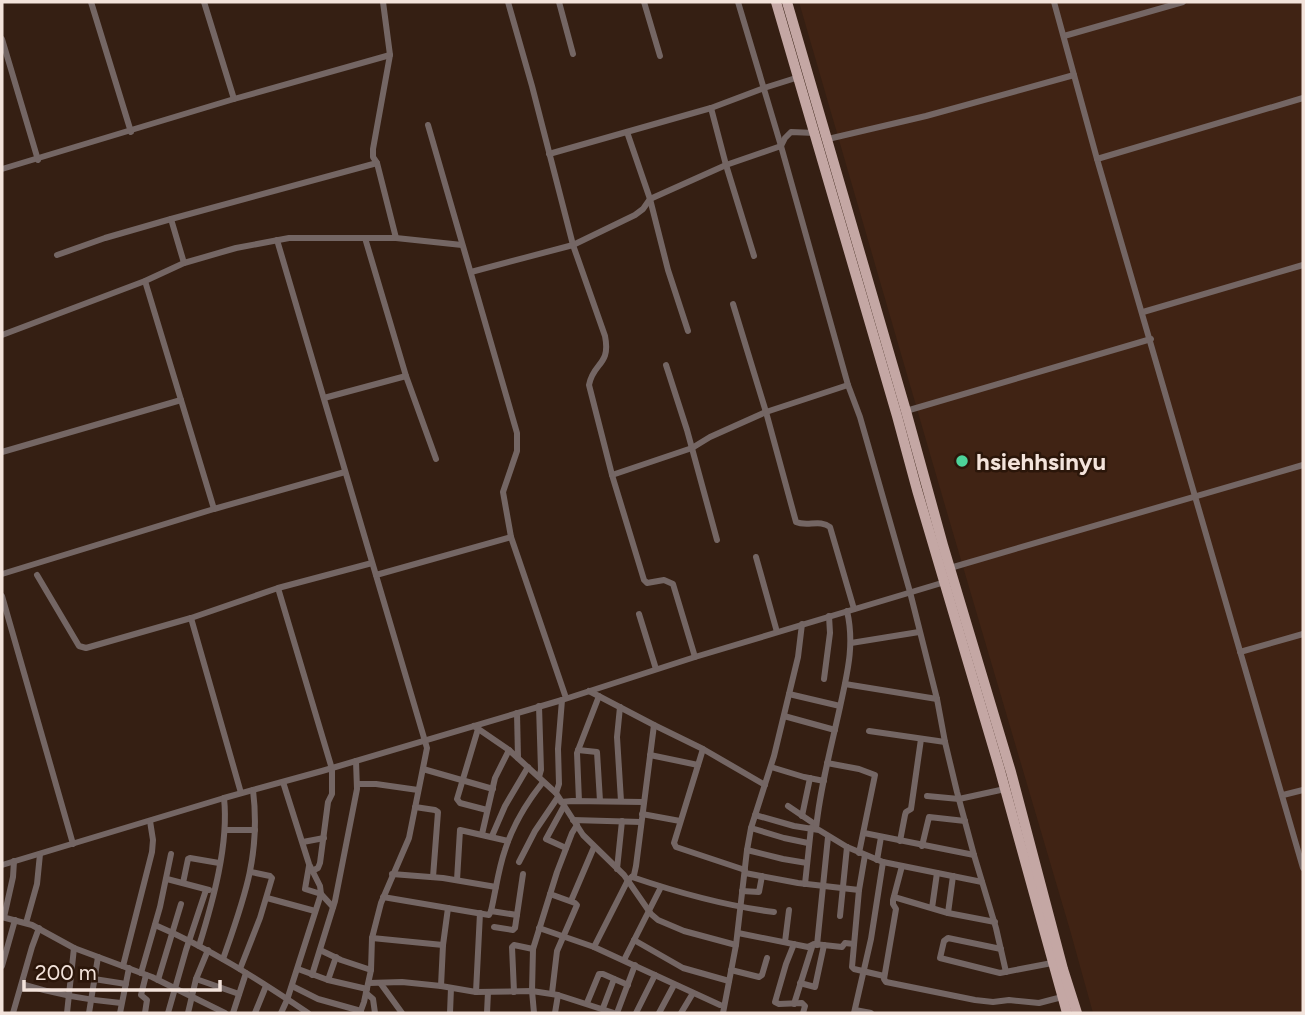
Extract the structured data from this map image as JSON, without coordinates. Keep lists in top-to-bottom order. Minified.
{"places":["hsiehhsinyu"],"scale_bar":"200 m"}
